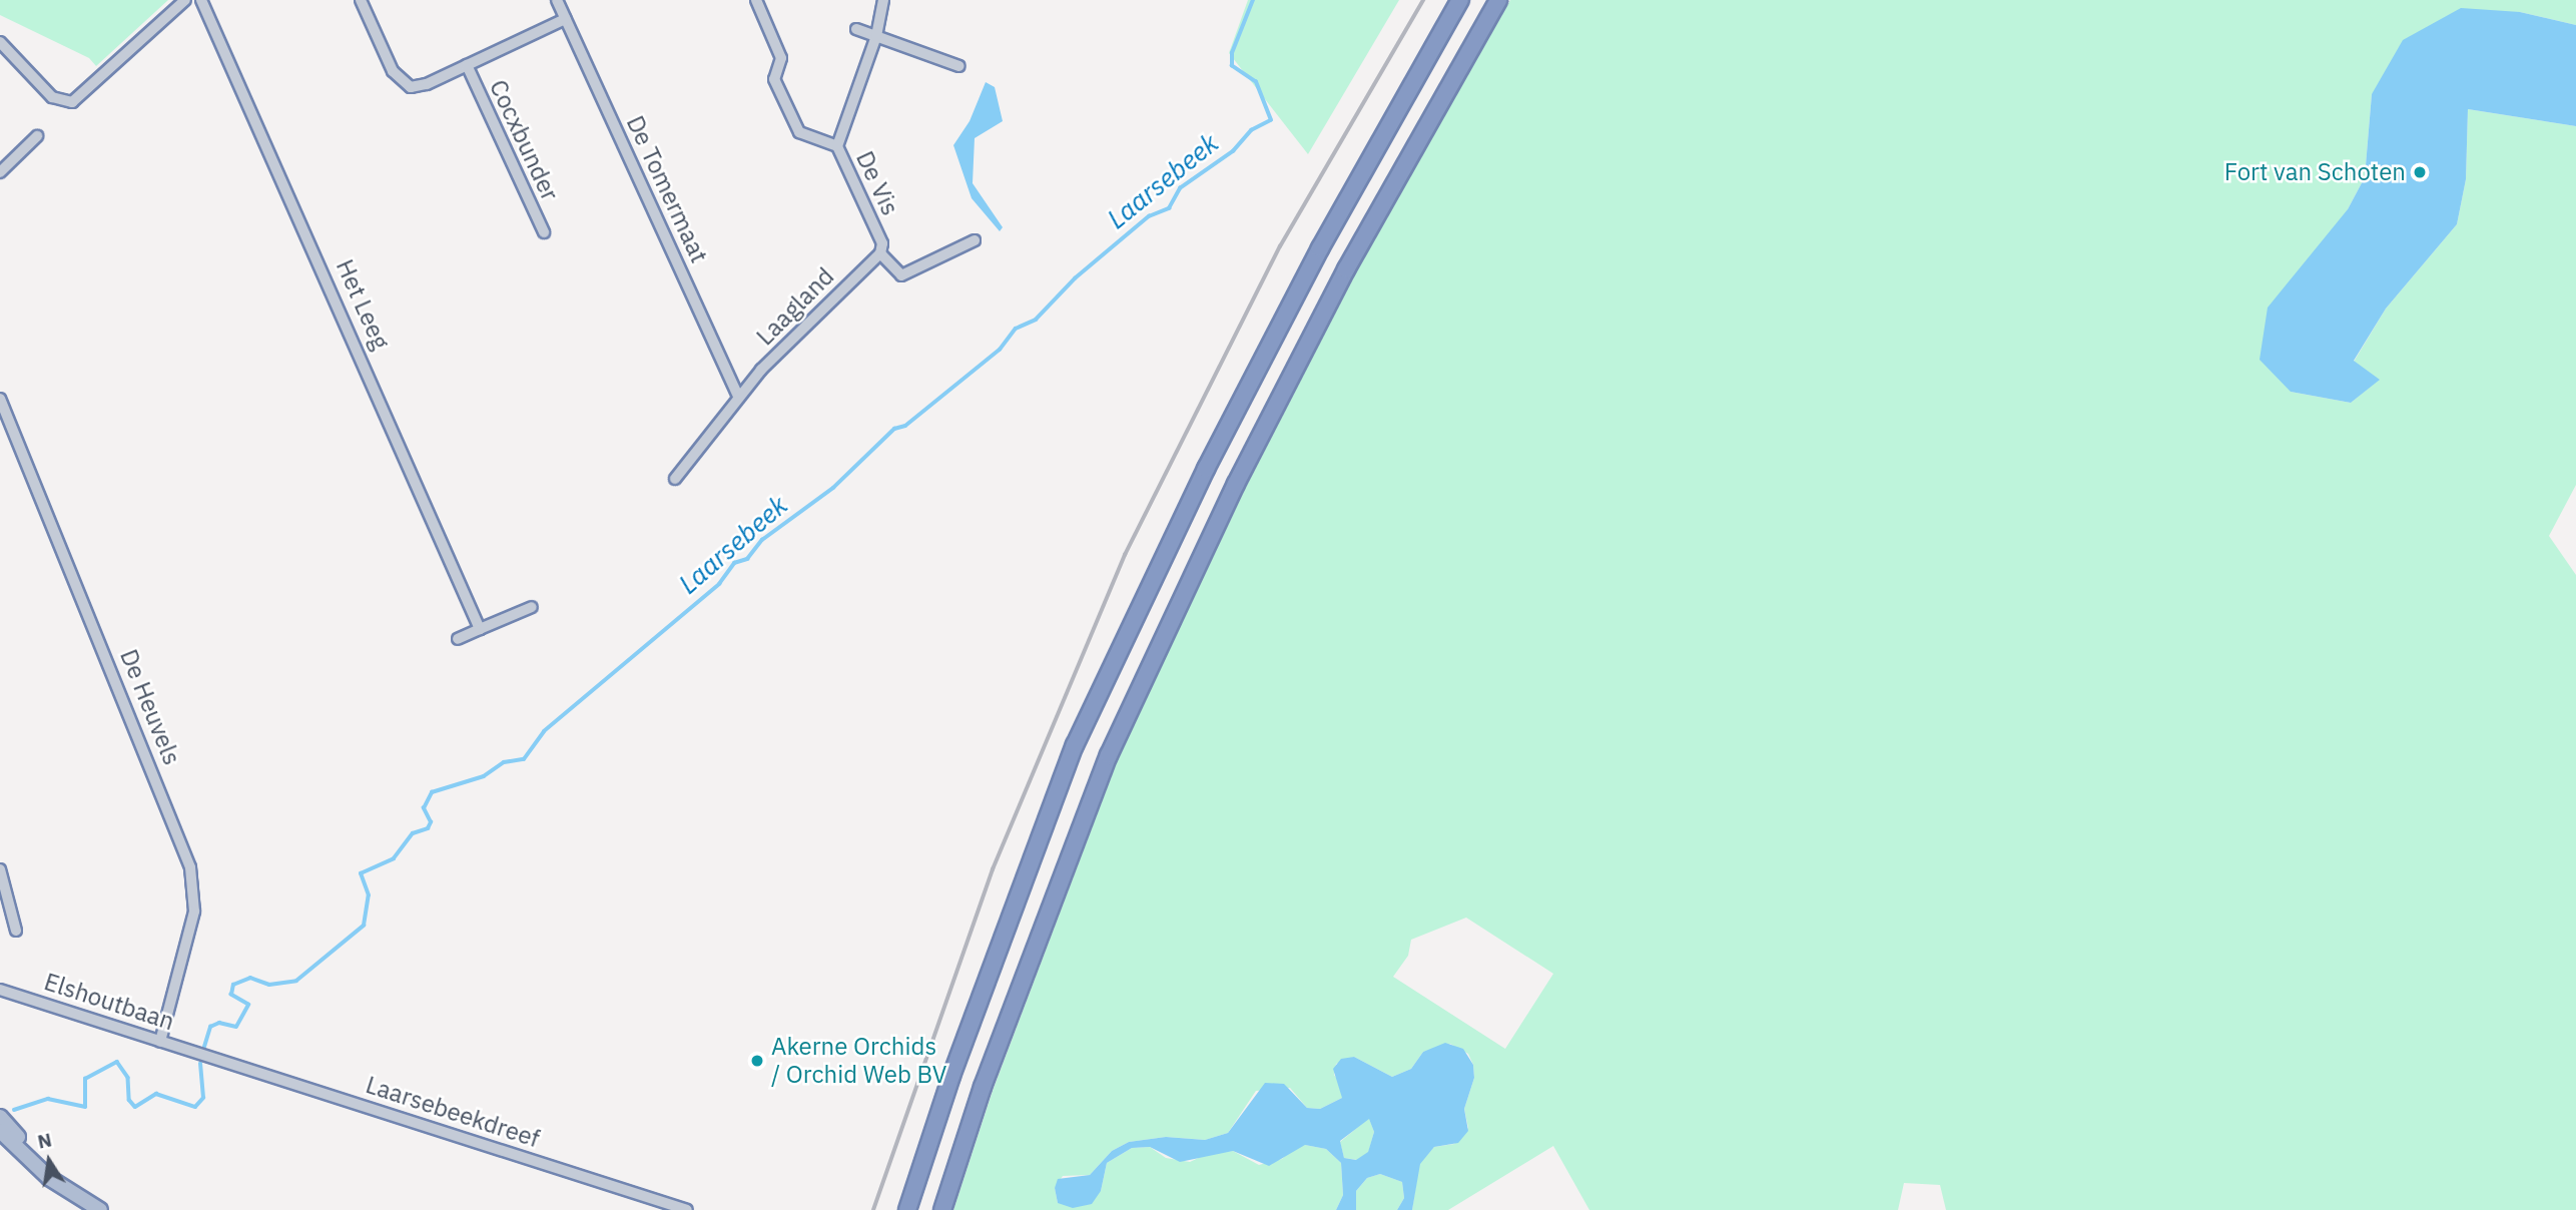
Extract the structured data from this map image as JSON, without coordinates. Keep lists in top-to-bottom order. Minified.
{"streets":{"street":["Cocxbunder","De Vis","De Tomermaat","Het Leeg","Laagland","De Heuvels","Elshoutbaan","Laarsebeekdreef"]},"crossings":[["De Vis","Laagland"],["De Tomermaat","Laagland"],["De Heuvels","Elshoutbaan"],["Elshoutbaan","Laarsebeekdreef"]],"water":["Laarsebeek"],"places":["Fort van Schoten","Akerne Orchids / Orchid Web BV"],"north":"top"}
